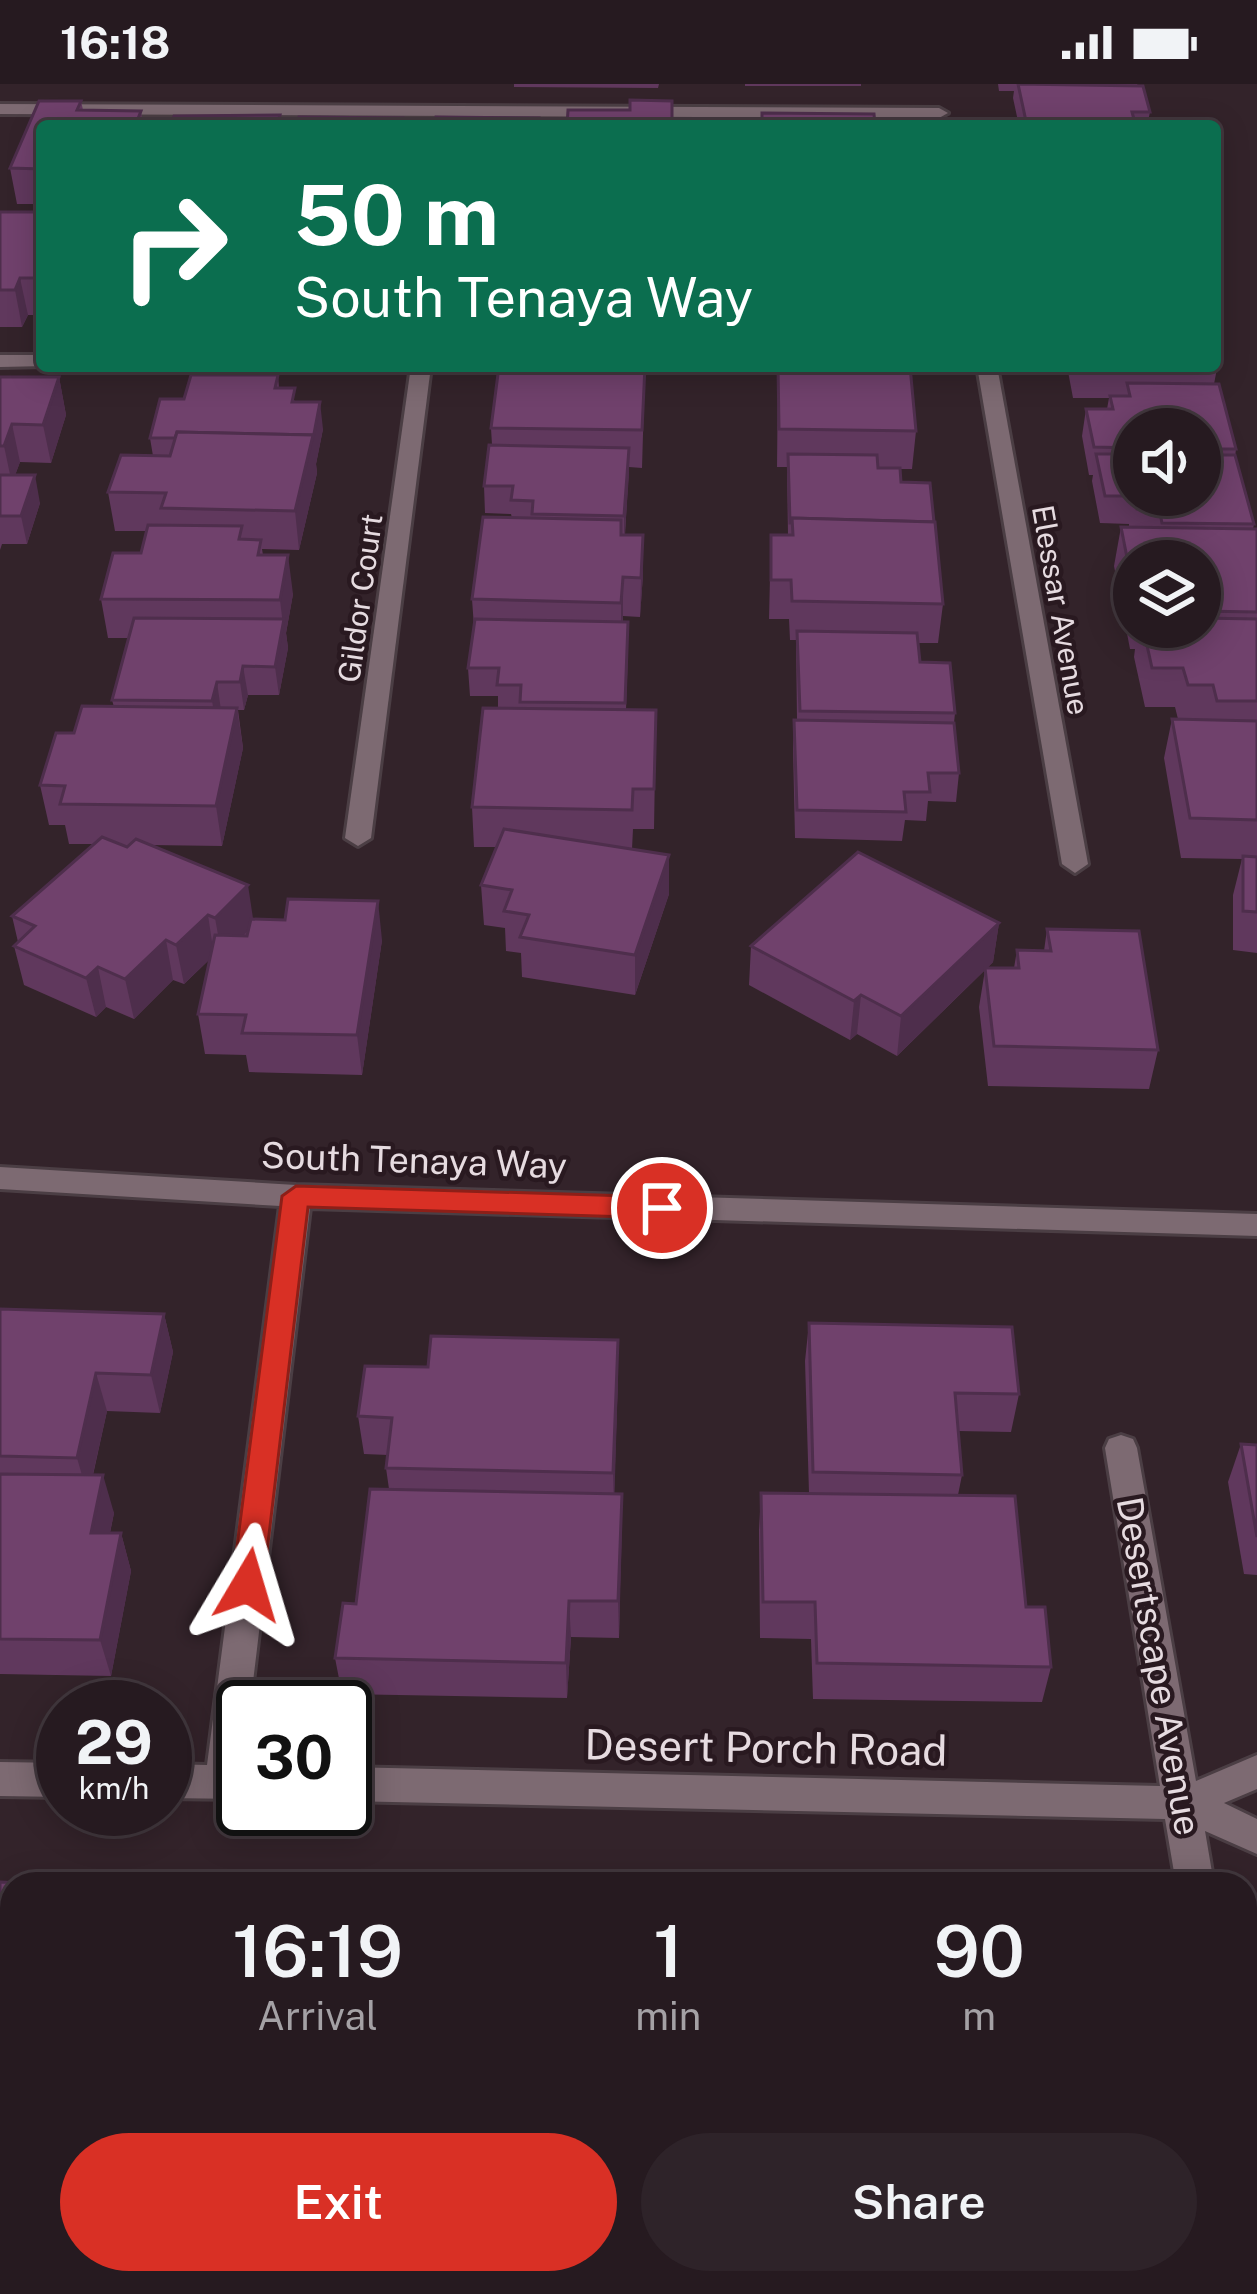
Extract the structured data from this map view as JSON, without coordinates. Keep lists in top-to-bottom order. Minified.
{"streets":{"street":["Gildor Court","Elessar Avenue","South Tenaya Way","Desertscape Avenue","Desert Porch Road"]},"crossings":[["Desertscape Avenue","Desert Porch Road"]],"page":{"status":"16:18","turn":["50 m","South Tenaya Way"],"speed":"29 km/h","limit":"30","eta":["16:19","Arrival","1","min","90","m"],"buttons":["Exit","Share"]}}
